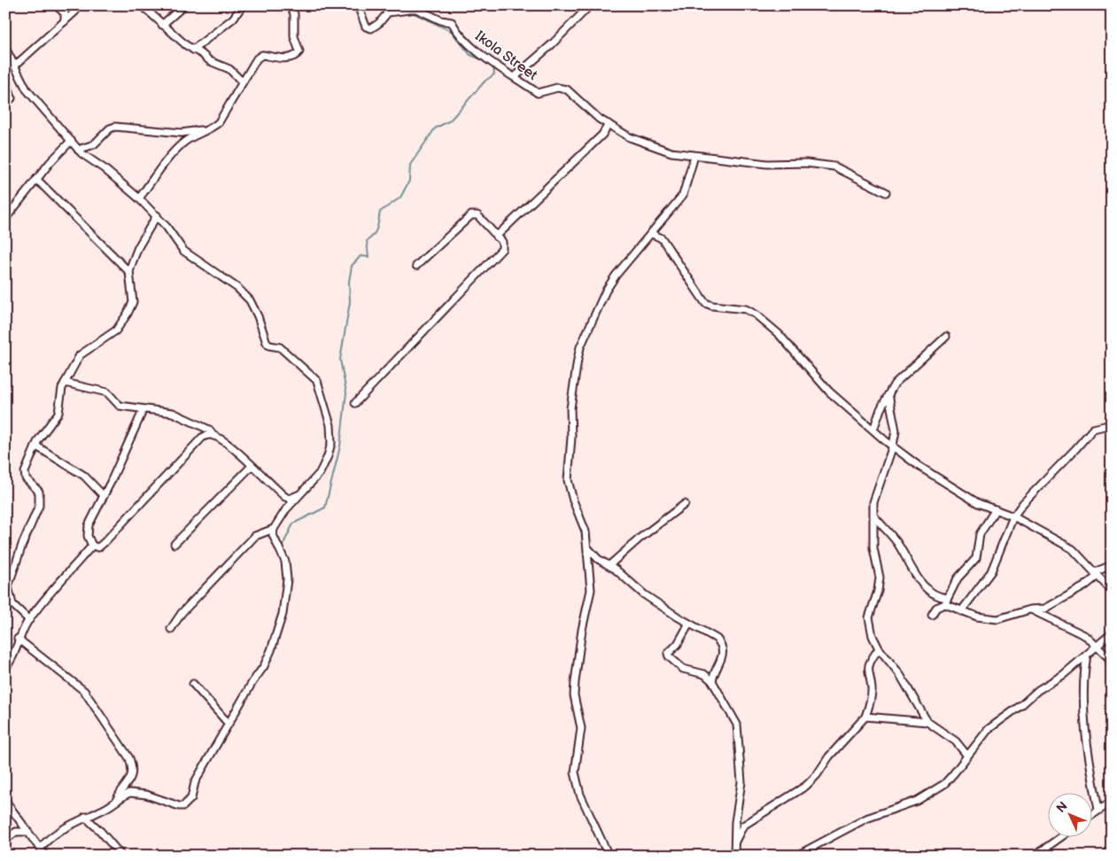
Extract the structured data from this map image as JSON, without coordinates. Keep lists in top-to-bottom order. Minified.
{"streets":{"street":["Ikola Street"]},"north":"top left"}
